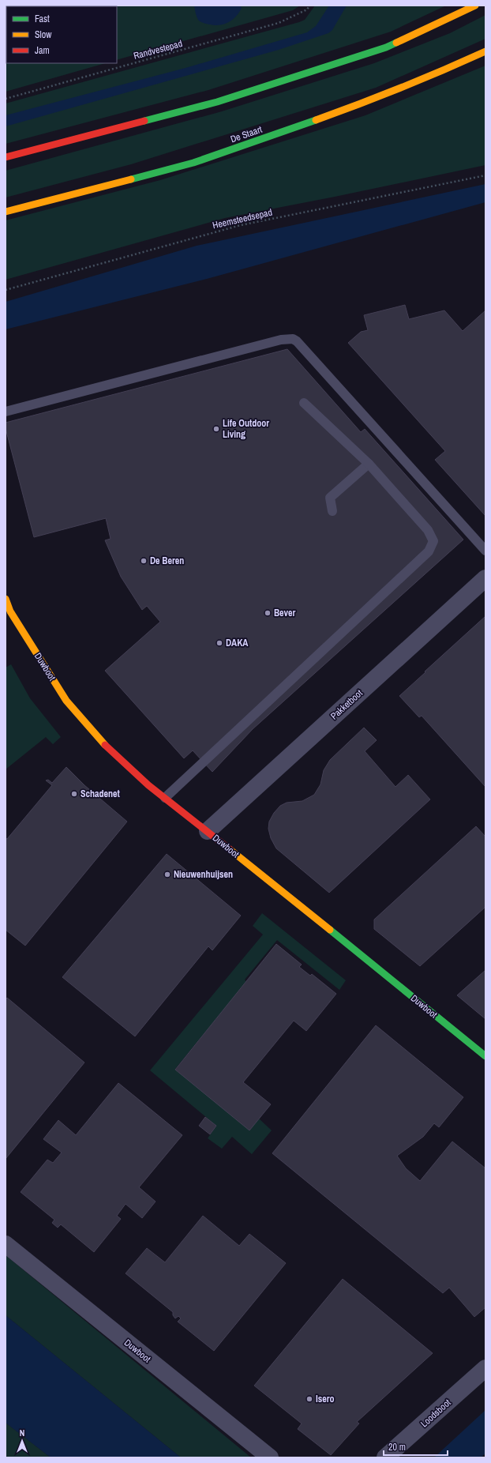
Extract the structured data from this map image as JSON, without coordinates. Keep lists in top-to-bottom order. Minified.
{"streets":{"main road":["De Staart","Duwboot"],"street":["Pakketboot","Loodsboot"],"path":["Randvestepad","Heemsteedsepad"]},"crossings":[["Duwboot","Pakketboot"]],"places":["Life Outdoor Living","De Beren","Bever","DAKA","Schadenet","Nieuwenhuijsen","Isero"],"legend":["Fast","Slow","Jam"],"scale_bar":"20 m","north":"top"}
